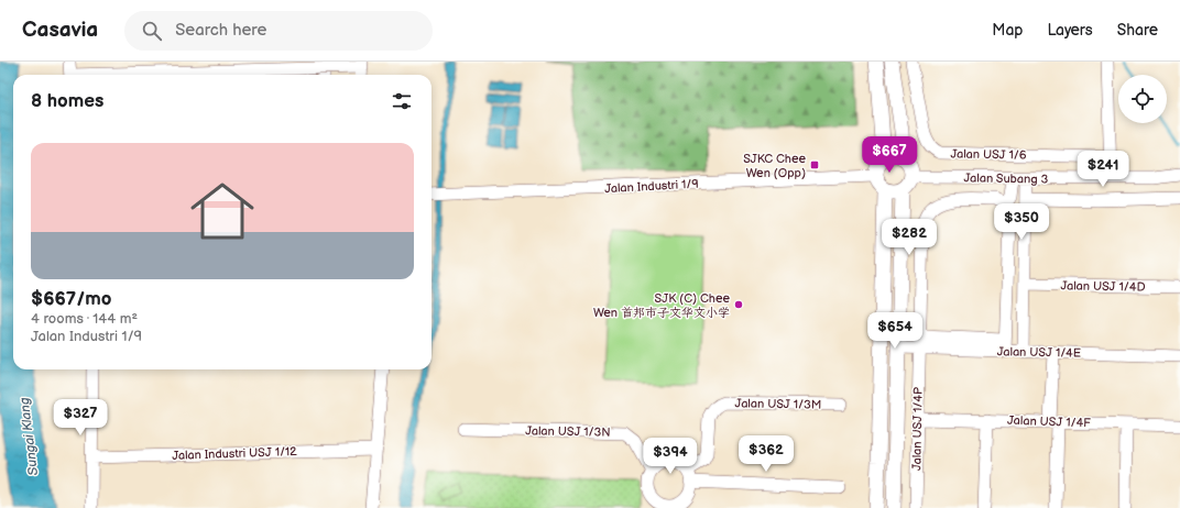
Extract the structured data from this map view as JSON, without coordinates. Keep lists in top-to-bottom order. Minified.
{"streets":{"street":["Jalan USJ 1/6","Jalan Subang 3","Jalan Industri 1/9","Jalan USJ 1/4D","Jalan USJ 1/4E","Jalan USJ 1/3M","Jalan USJ 1/4F","Jalan USJ 1/4P","Jalan USJ 1/3N","Jalan Industri USJ 1/12"]},"crossings":[["Jalan Subang 3","Jalan Industri 1/9"],["Jalan USJ 1/4E","Jalan USJ 1/4P"],["Jalan USJ 1/3M","Jalan USJ 1/3N"],["Jalan USJ 1/4F","Jalan USJ 1/4P"]],"water":["Sungai Klang"],"places":{"transit":["SJKC Chee Wen (Opp)"],"other":["SJK (C) Chee Wen 首邦市子文华文小学"]},"page":{"header":"Casavia","search":"Search here","nav":["Map","Layers","Share"],"heading":"8 homes","list":[{"name":"$667/mo","note":"4 rooms · 144 m² · Jalan Industri 1/9"}],"price":["$667","$241","$350","$282","$654","$327","$362","$394"]}}
